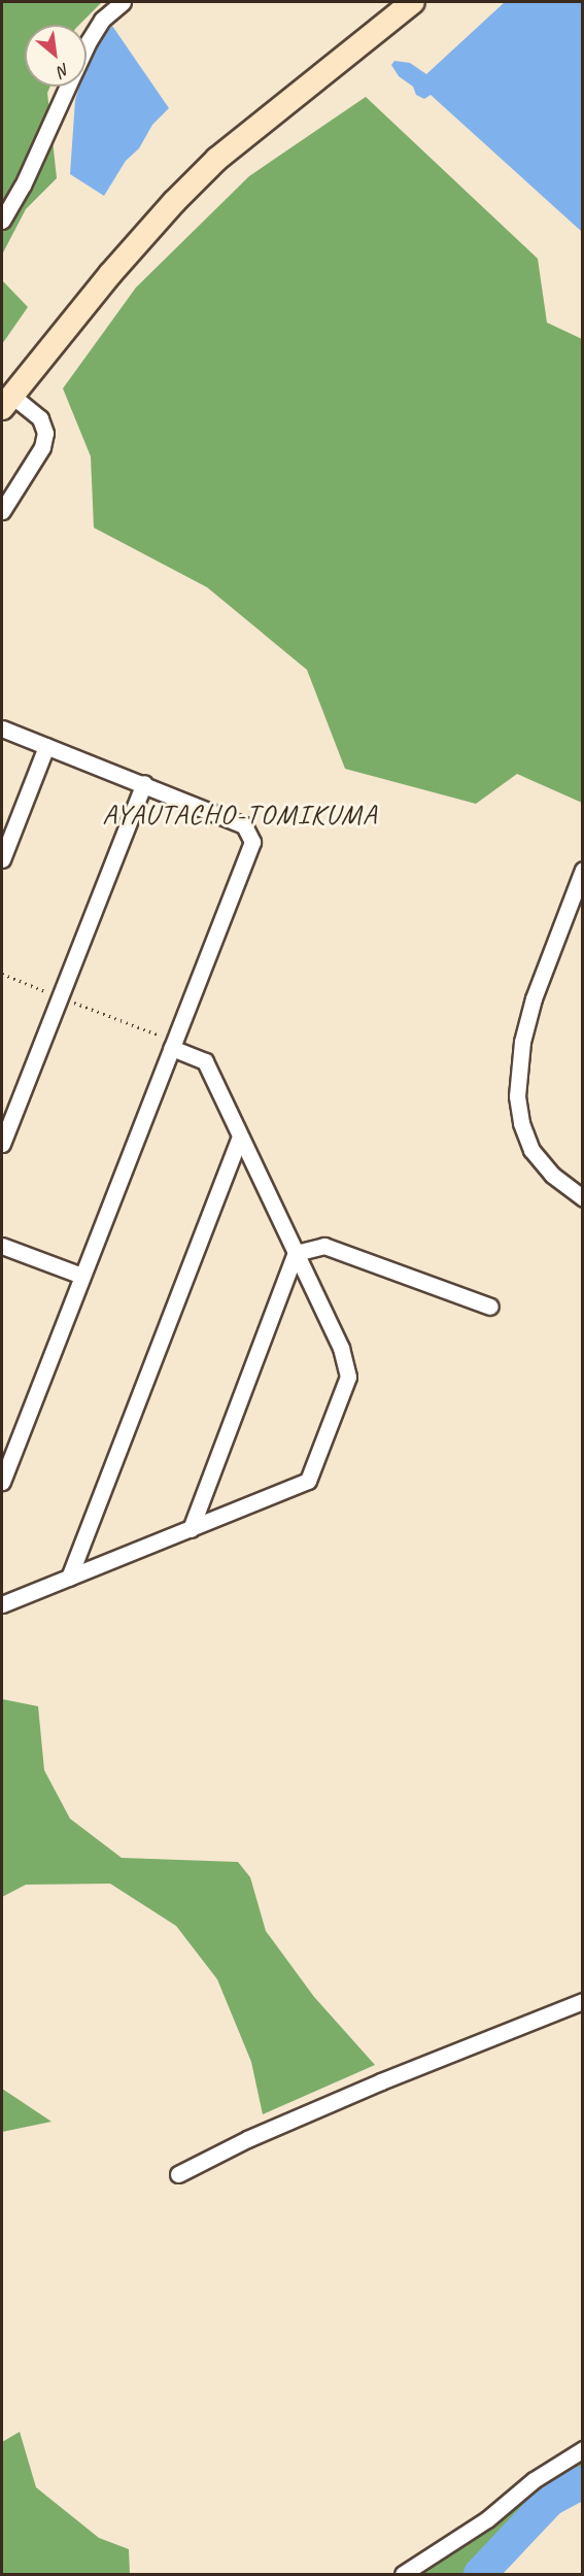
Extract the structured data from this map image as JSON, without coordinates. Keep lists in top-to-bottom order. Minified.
{"districts":["AYAUTACHO-TOMIKUMA"],"north":"bottom right"}
